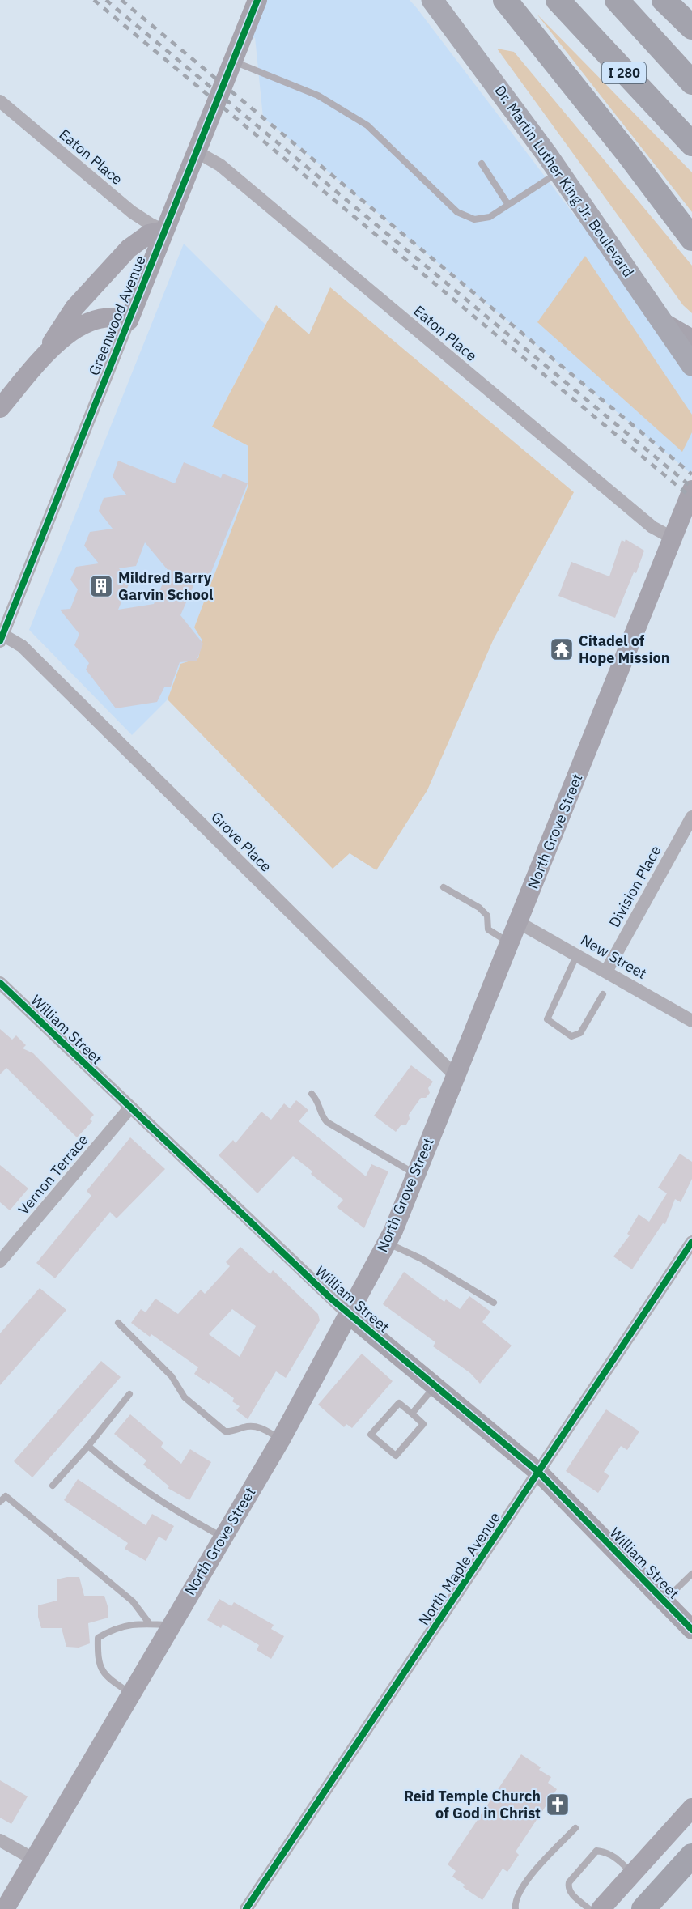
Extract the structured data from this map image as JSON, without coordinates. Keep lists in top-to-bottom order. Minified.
{"streets":{"highway":["I 280"],"main road":["Dr. Martin Luther King Jr. Boulevard","Greenwood Avenue","North Grove Street","William Street"],"street":["Eaton Place","Grove Place","Division Place","New Street","Vernon Terrace","North Maple Avenue"]},"crossings":[["Eaton Place","Greenwood Avenue"],["Eaton Place","North Grove Street"],["Greenwood Avenue","Grove Place"],["North Grove Street","Grove Place"],["North Grove Street","New Street"],["North Grove Street","William Street"],["Division Place","New Street"],["William Street","Vernon Terrace"],["William Street","North Maple Avenue"]],"places":{"building":["Mildred Barry Garvin School"],"temple":["Citadel of Hope Mission"],"church":["Reid Temple Church of God in Christ"]}}
